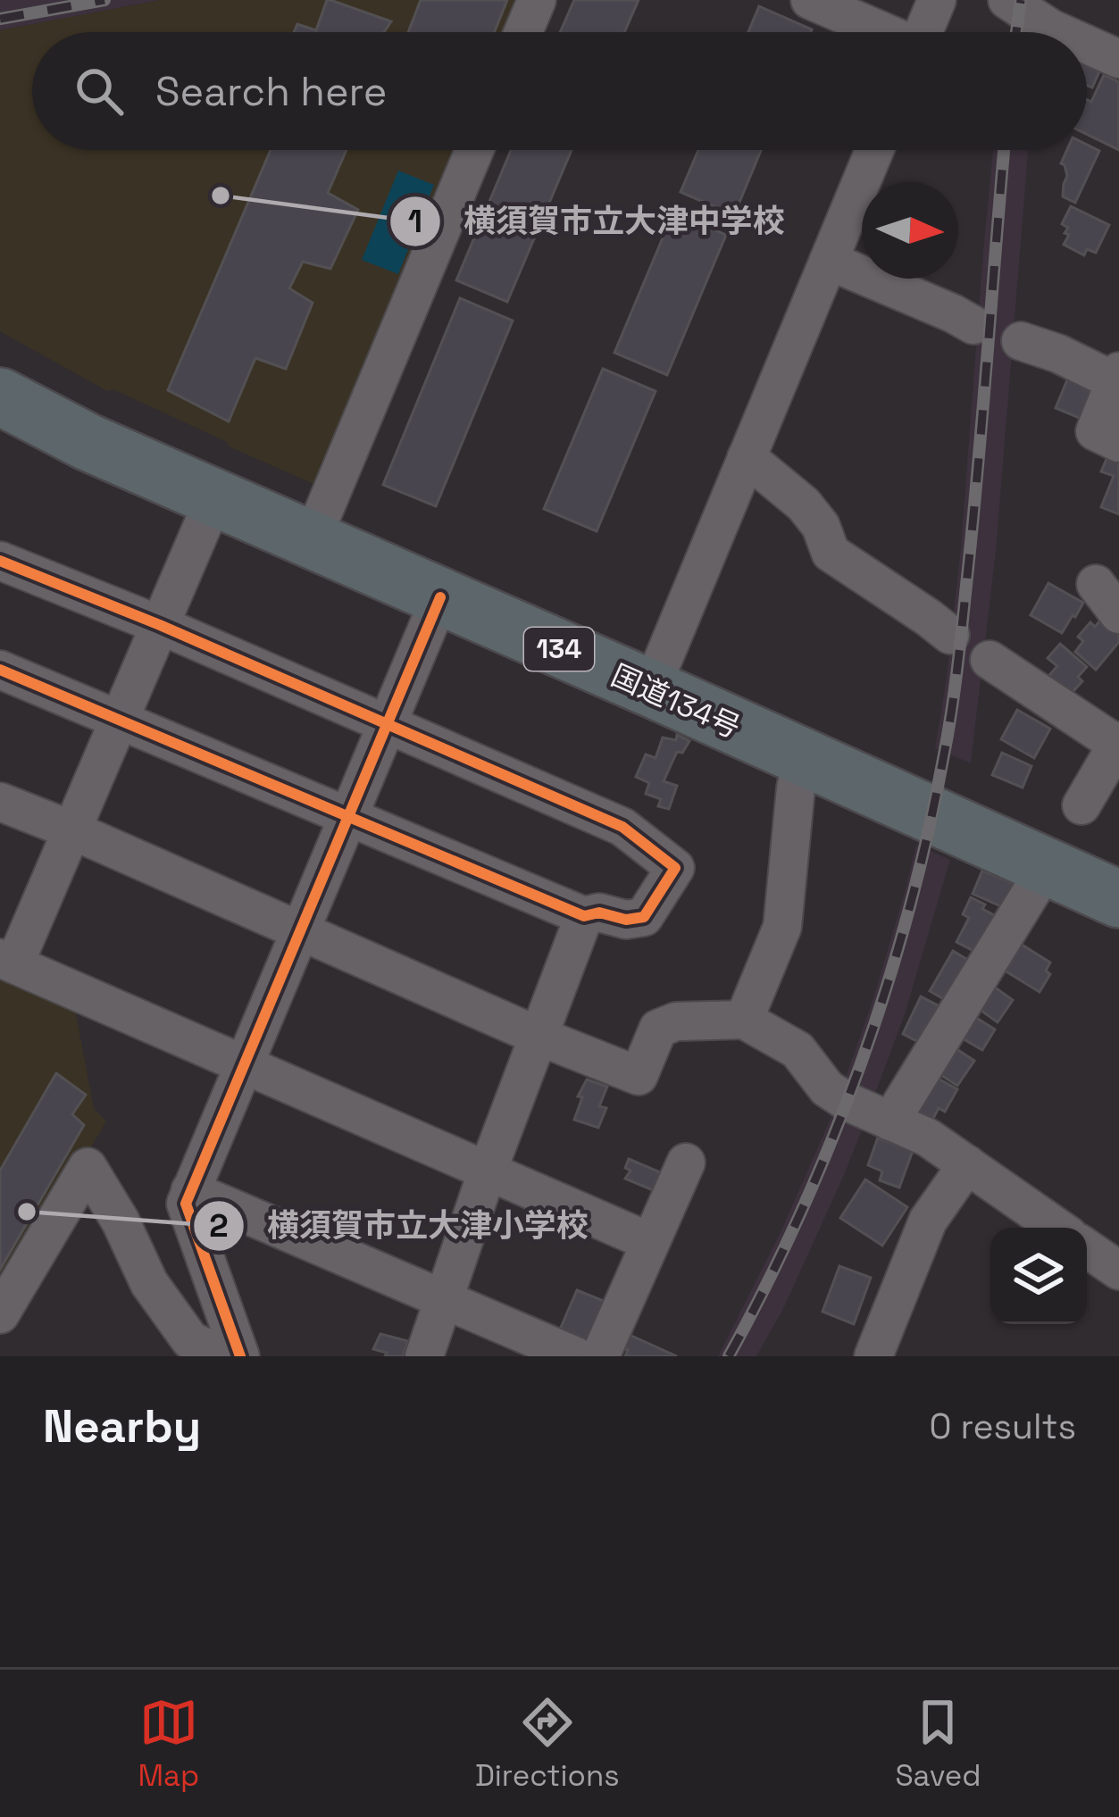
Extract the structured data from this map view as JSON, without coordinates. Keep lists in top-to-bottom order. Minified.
{"streets":{"highway":["134","国道134号"]},"places":["横須賀市立大津中学校","横須賀市立大津小学校"],"north":"right","page":{"search":"Search here","heading":["Nearby","0 results"],"nav":["Map","Directions","Saved"]}}
